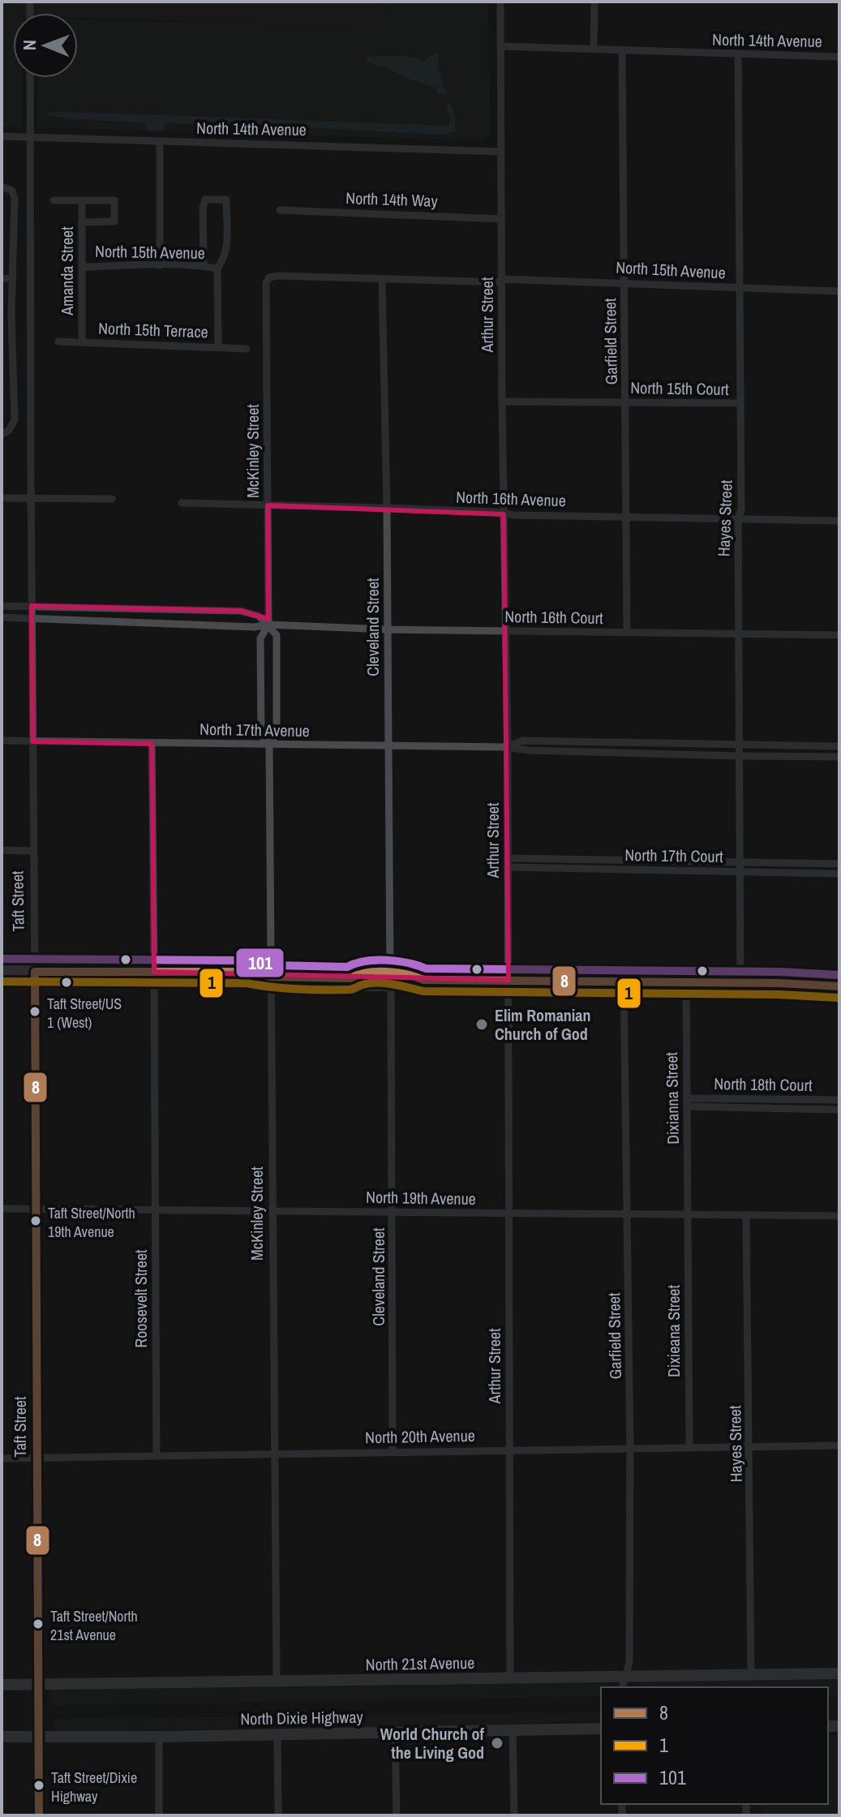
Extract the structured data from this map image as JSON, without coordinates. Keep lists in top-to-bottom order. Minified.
{"streets":{"main road":["North 21st Avenue","North Dixie Highway"],"street":["North 14th Avenue","North 14th Way","North 15th Avenue","Amanda Street","Arthur Street","North 15th Terrace","Garfield Street","North 15th Court","McKinley Street","North 16th Avenue","Hayes Street","North 16th Court","Cleveland Street","North 17th Avenue","North 17th Court","Taft Street","North 18th Court","Dixianna Street","North 19th Avenue","Roosevelt Street","Dixieana Street","North 20th Avenue"]},"crossings":[["North 14th Avenue","Arthur Street"],["North 14th Avenue","Garfield Street"],["North 14th Avenue","Hayes Street"],["North 14th Avenue","Taft Street"],["North 14th Way","Arthur Street"],["North 15th Avenue","Amanda Street"],["North 15th Avenue","Arthur Street"],["North 15th Avenue","Garfield Street"],["North 15th Avenue","McKinley Street"],["North 15th Avenue","Hayes Street"],["North 15th Avenue","Cleveland Street"],["Amanda Street","North 15th Terrace"],["Arthur Street","North 15th Court"],["Arthur Street","North 16th Avenue"],["Arthur Street","North 16th Court"],["Arthur Street","North 17th Avenue"],["Arthur Street","North 17th Court"],["Arthur Street","North 19th Avenue"],["Arthur Street","North 20th Avenue"],["Arthur Street","North 21st Avenue"],["Garfield Street","North 15th Court"],["Garfield Street","North 16th Avenue"],["Garfield Street","North 16th Court"],["Garfield Street","North 19th Avenue"],["Garfield Street","North 20th Avenue"],["Garfield Street","North 21st Avenue"],["North 15th Court","Hayes Street"],["McKinley Street","North 16th Avenue"],["McKinley Street","North 16th Court"],["McKinley Street","North 17th Avenue"],["McKinley Street","North 19th Avenue"],["McKinley Street","North 20th Avenue"],["McKinley Street","North 21st Avenue"],["North 16th Avenue","Hayes Street"],["North 16th Avenue","Cleveland Street"],["Hayes Street","North 16th Court"],["Hayes Street","North 17th Avenue"],["Hayes Street","North 17th Court"],["Hayes Street","North 19th Avenue"],["Hayes Street","North 20th Avenue"],["Hayes Street","North 21st Avenue"],["North 16th Court","Cleveland Street"],["North 16th Court","Taft Street"],["Cleveland Street","North 17th Avenue"],["Cleveland Street","North 19th Avenue"],["Cleveland Street","North 20th Avenue"],["North 17th Avenue","Taft Street"],["Taft Street","North 19th Avenue"],["Taft Street","North 20th Avenue"],["Taft Street","North 21st Avenue"],["Taft Street","North Dixie Highway"],["North 18th Court","Dixianna Street"],["Dixianna Street","North 19th Avenue"],["Dixianna Street","Dixieana Street"],["North 19th Avenue","Roosevelt Street"],["North 19th Avenue","Dixieana Street"],["Roosevelt Street","North 20th Avenue"],["Dixieana Street","North 20th Avenue"]],"places":["Taft Street/US 1 (West)","Elim Romanian Church of God","Taft Street/North 19th Avenue","Taft Street/North 21st Avenue","World Church of the Living God","Taft Street/Dixie Highway"],"lines":["transit line 101","transit line 8","transit line 1"],"legend":["8","1","101"],"north":"left"}
